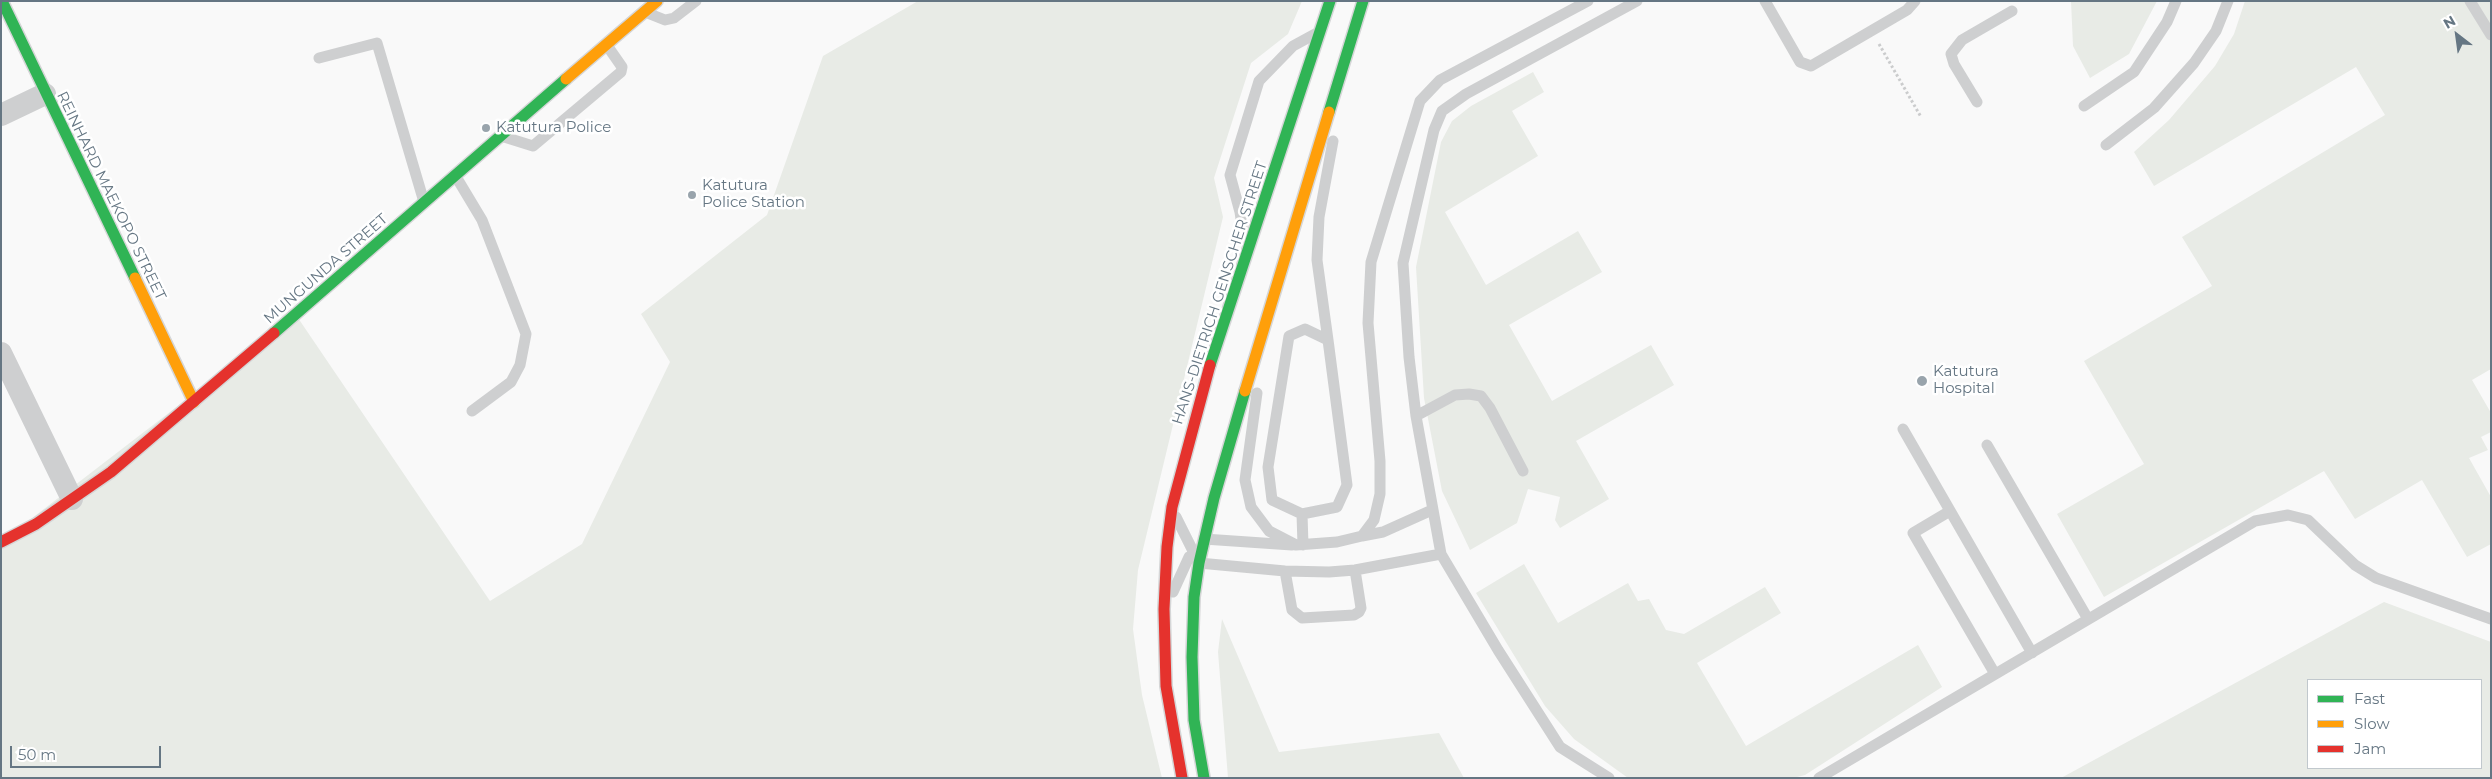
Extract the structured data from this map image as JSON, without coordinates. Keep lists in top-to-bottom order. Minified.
{"streets":{"street":["REINHARD MAEKOPO STREET","MUNGUNDA STREET","HANS-DIETRICH GENSCHER STREET"]},"crossings":[["REINHARD MAEKOPO STREET","MUNGUNDA STREET"]],"places":["Katutura Police","Katutura Police Station","Katutura Hospital"],"legend":["Fast","Slow","Jam"],"scale_bar":"50 m","north":"top left"}
